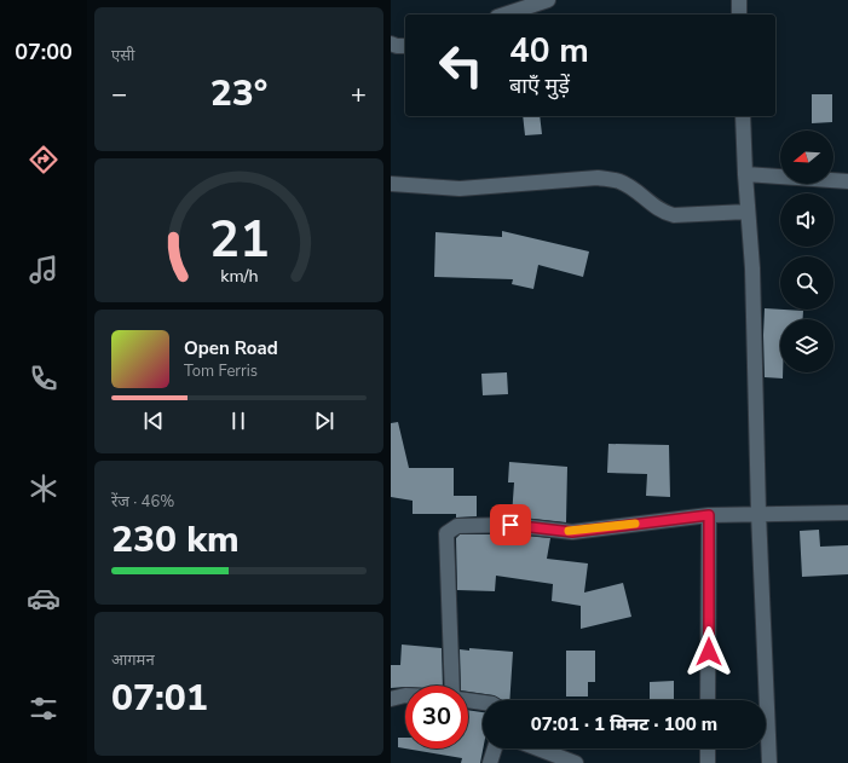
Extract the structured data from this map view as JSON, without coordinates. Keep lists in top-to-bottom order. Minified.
{"north":"left","page":{"tabs":"07:00","tile":["एसी",["रेंज · 46%","230 km"],["आगमन","07:01"]],"turn":["40 m","बाएँ मुड़ें"],"heat":["−","23°","+"],"song":["Open Road","Tom Ferris"],"limit":"30","trip":"07:01 · 1 मिनट · 100 m","gauge":["21","km/h"]}}
